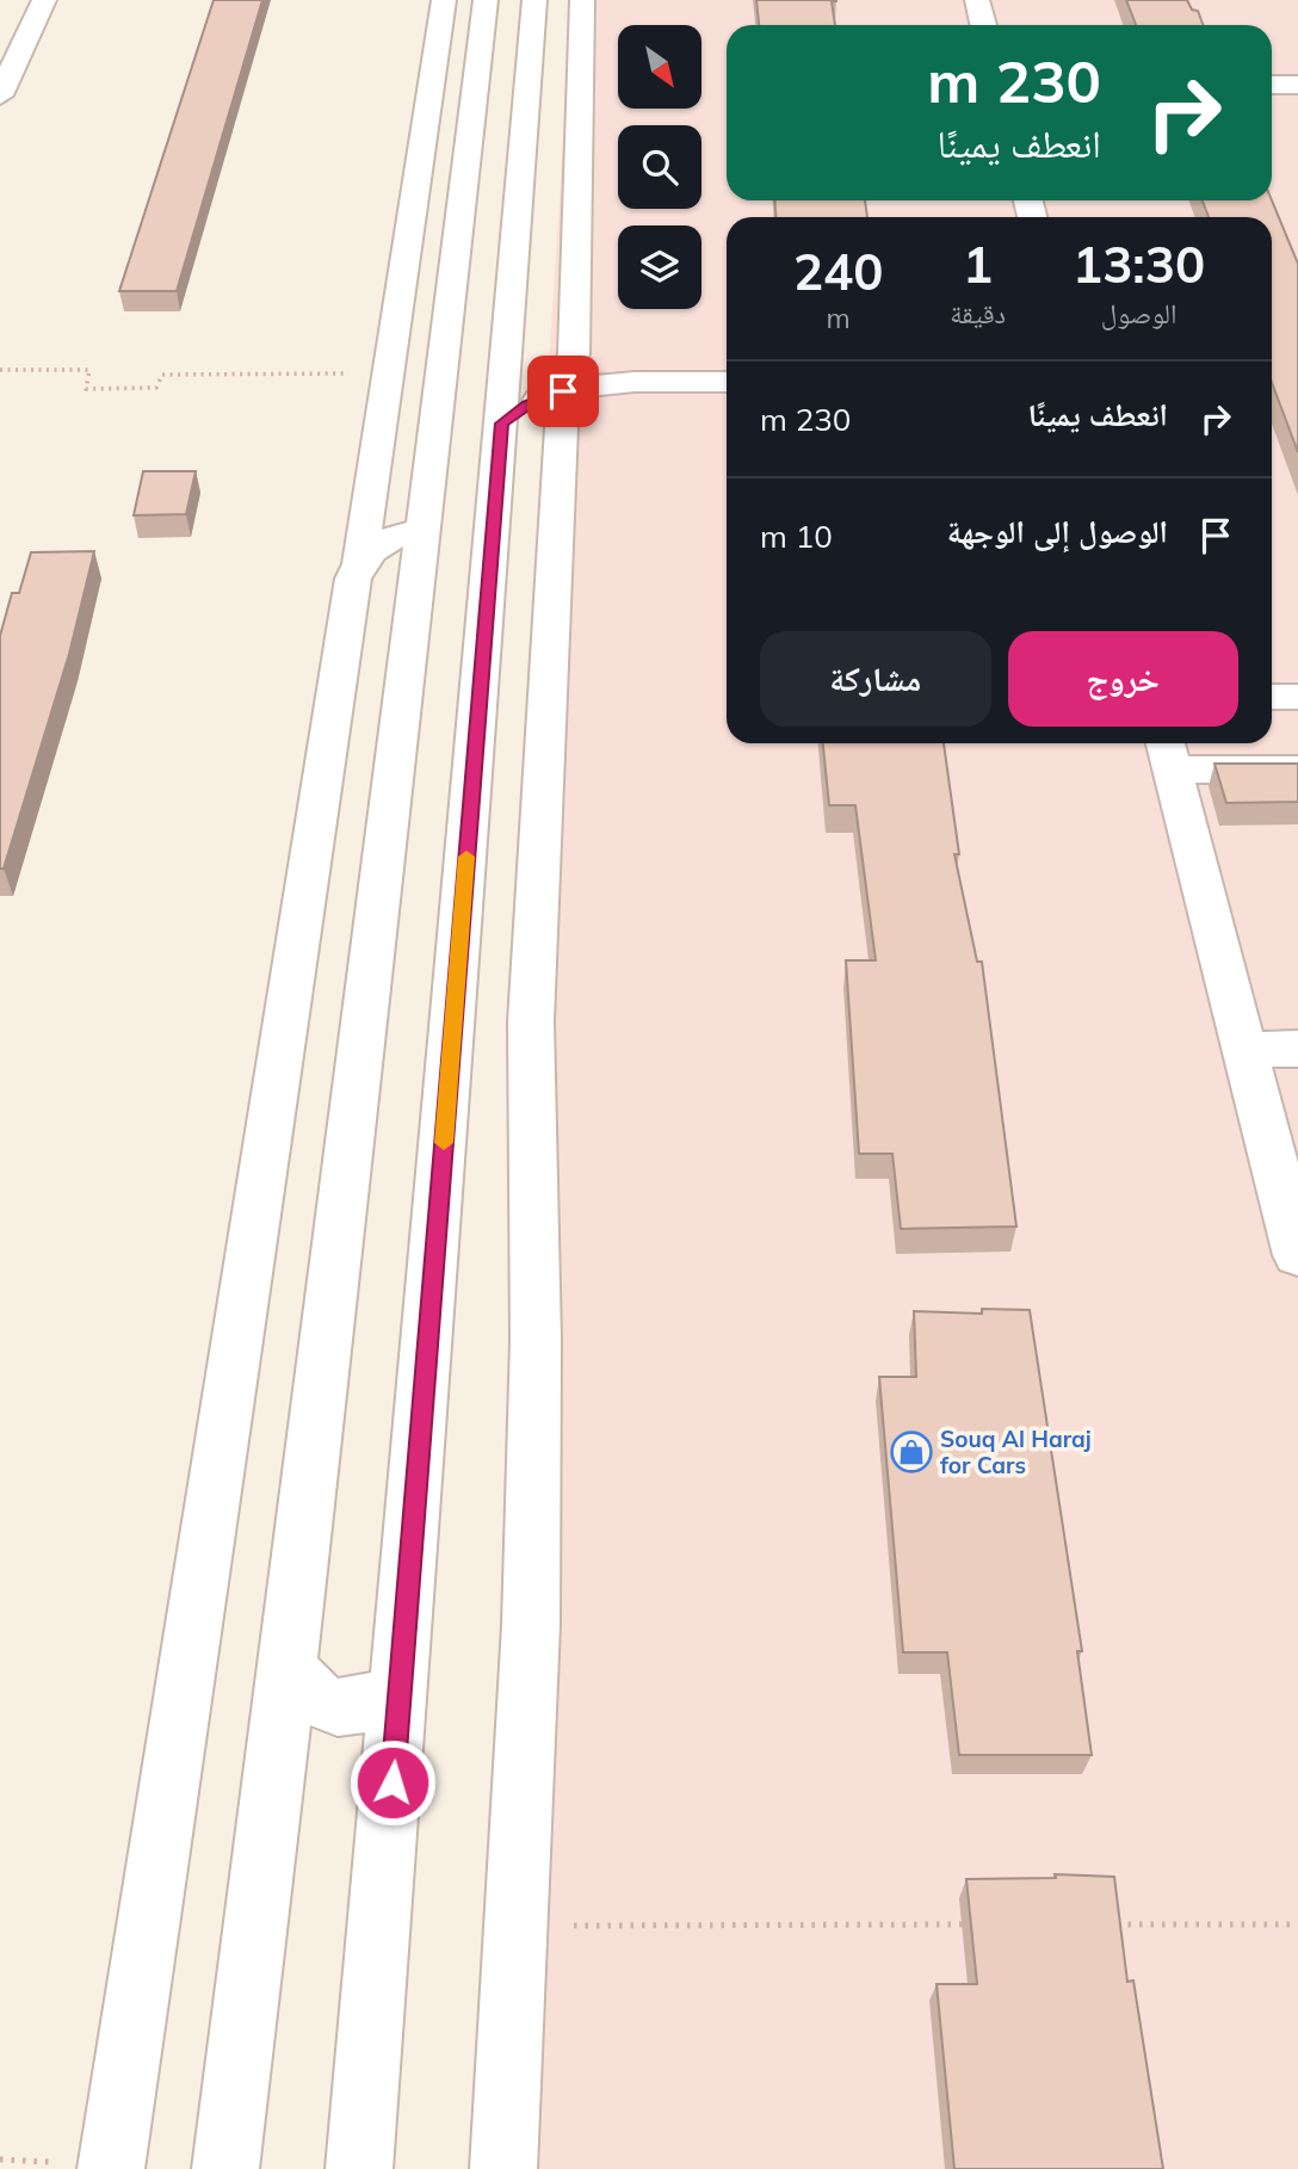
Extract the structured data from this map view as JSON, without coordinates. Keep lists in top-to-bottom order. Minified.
{"places":{"shop":["Souq Al Haraj for Cars"]},"north":"bottom right","page":{"turn":["230 m","انعطف يمينًا"],"eta":["13:30","الوصول","1","دقيقة","240","m"],"list":[{"name":"انعطف يمينًا","value":"230 m"},{"name":"الوصول إلى الوجهة","value":"10 m"}],"buttons":["خروج","مشاركة"]}}
